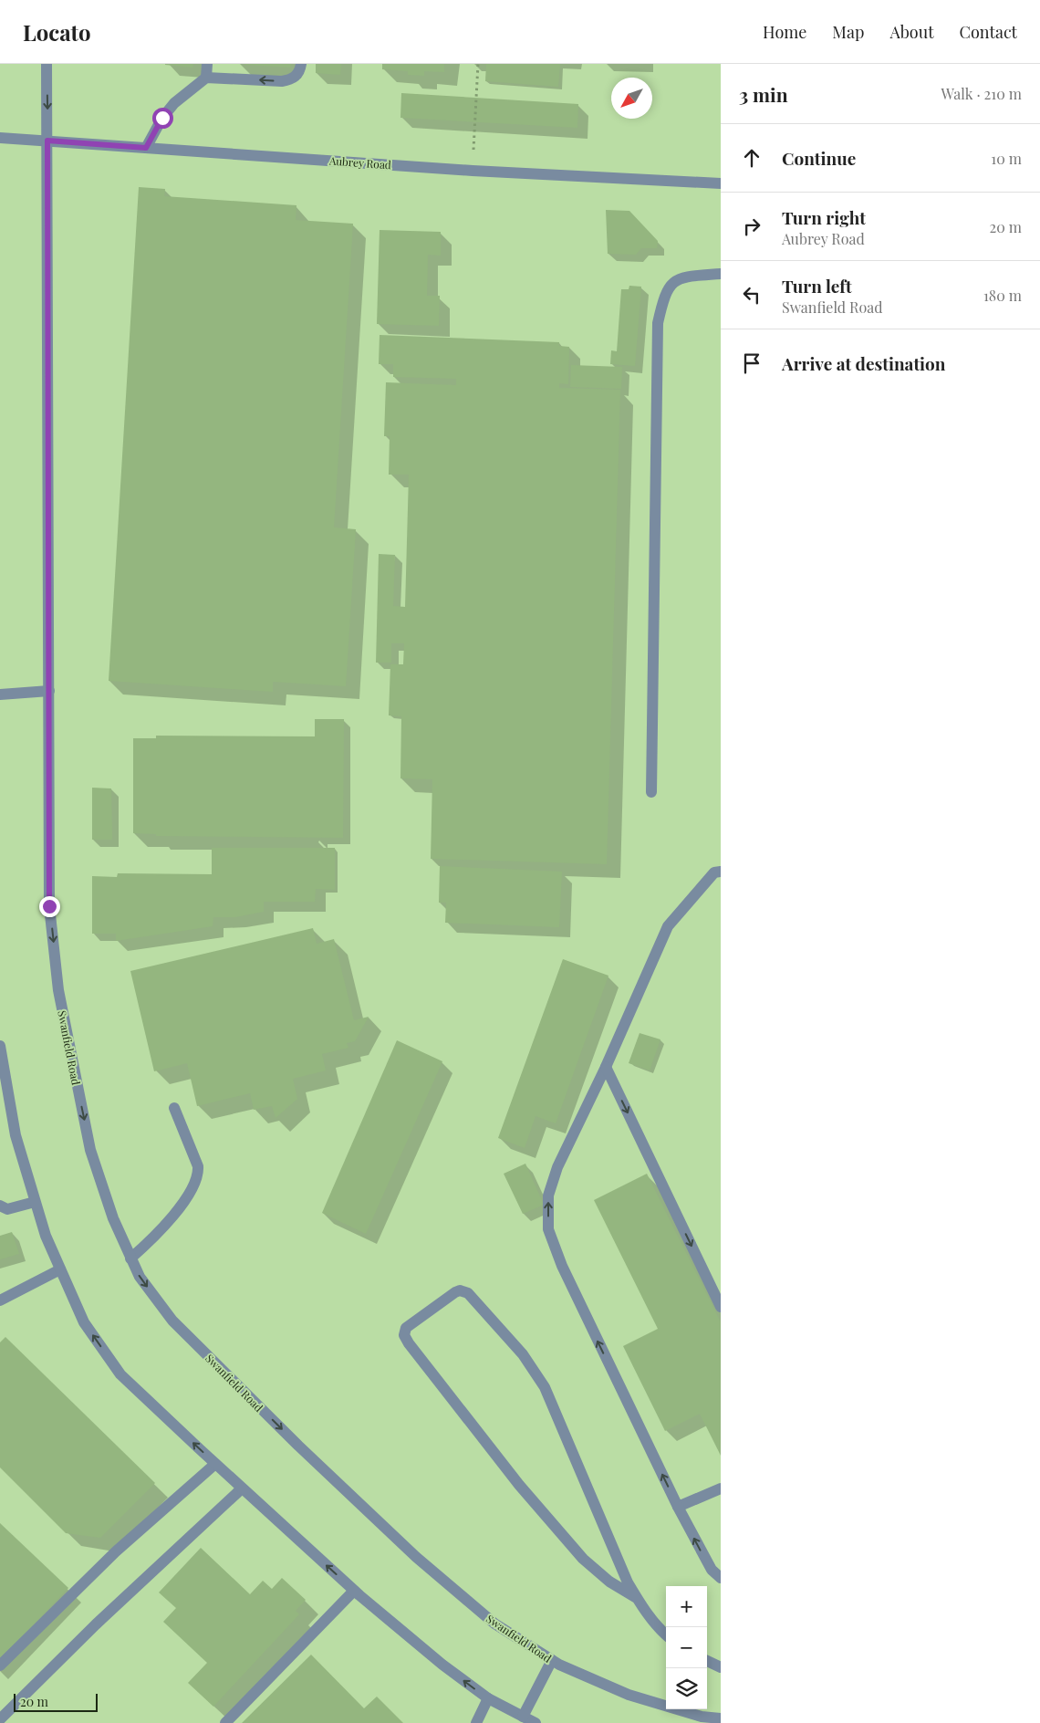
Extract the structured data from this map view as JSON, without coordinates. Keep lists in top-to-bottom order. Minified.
{"streets":{"street":["Aubrey Road","Swanfield Road"]},"crossings":[["Aubrey Road","Swanfield Road"]],"scale_bar":"20 m","north":"bottom left","page":{"header":"Locato","nav":["Home","Map","About","Contact"],"heading":["3 min","Walk · 210 m"],"list":[["Continue","10 m"],["Turn right","Aubrey Road","20 m"],["Turn left","Swanfield Road","180 m"],"Arrive at destination"],"map_buttons":["+","−"],"scale":"20 m"}}
